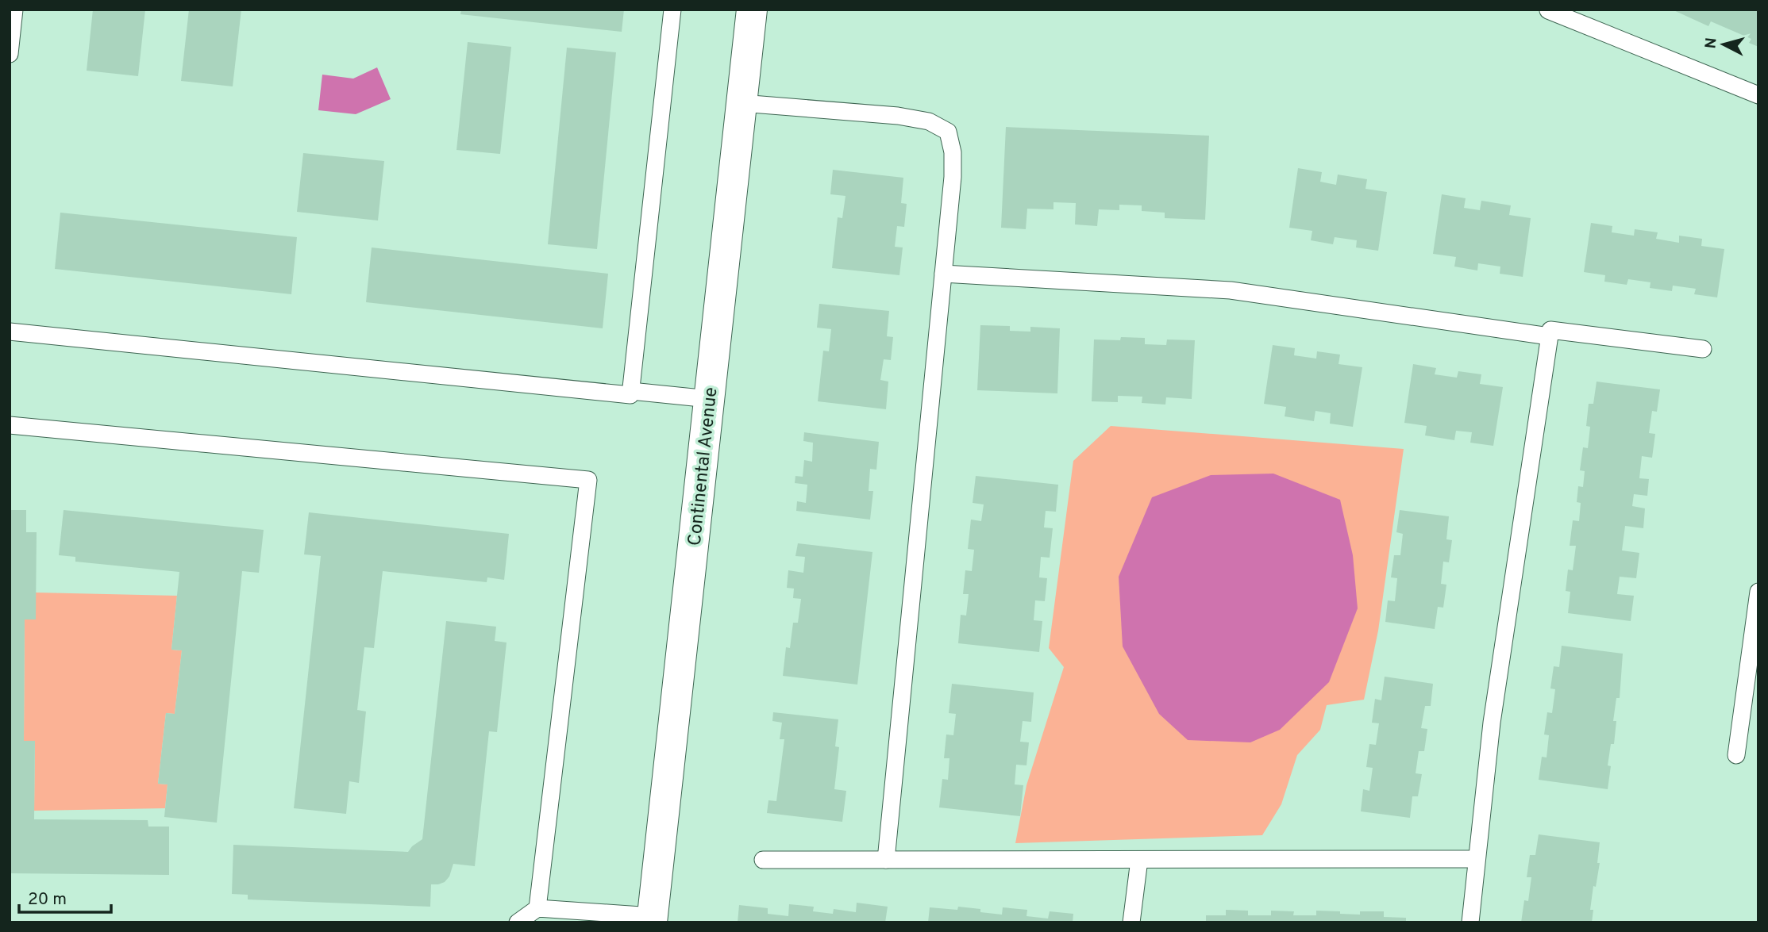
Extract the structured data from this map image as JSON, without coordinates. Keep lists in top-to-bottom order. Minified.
{"streets":{"street":["Continental Avenue"]},"scale_bar":"20 m","north":"left"}
